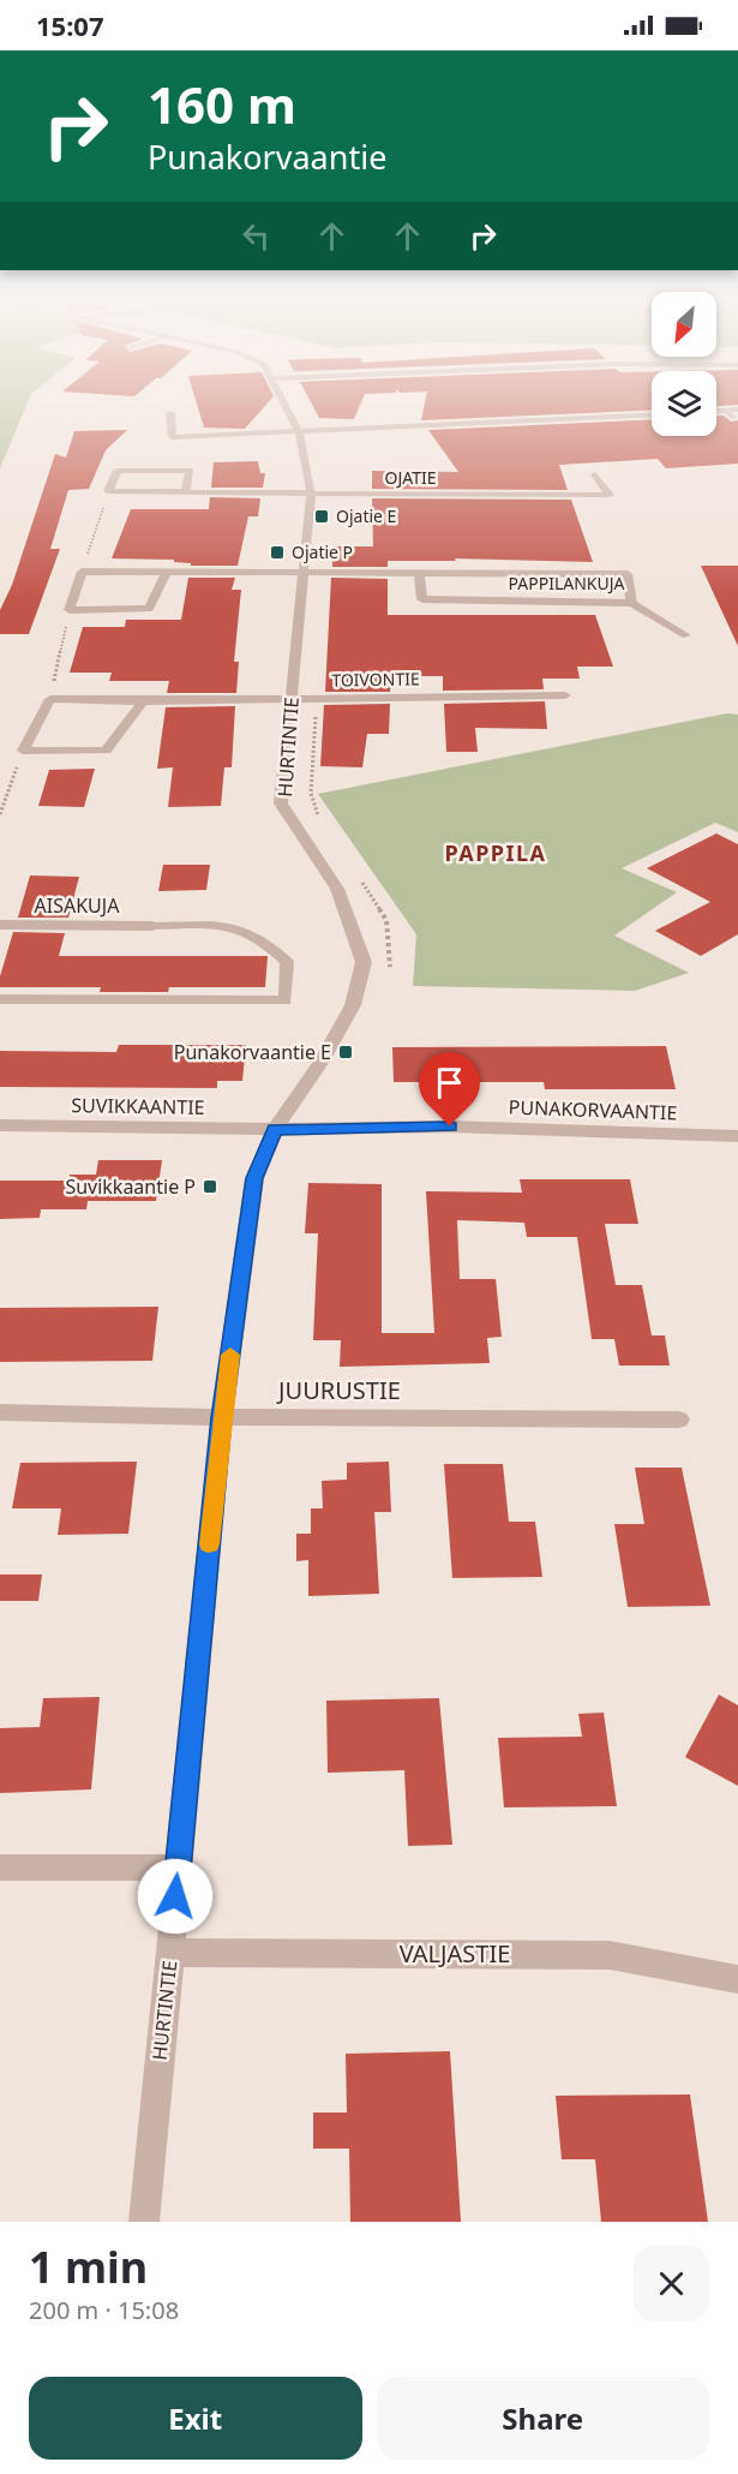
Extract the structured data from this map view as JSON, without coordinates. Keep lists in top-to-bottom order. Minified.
{"streets":{"street":["OJATIE","PAPPILANKUJA","TOIVONTIE","HURTINTIE","AISAKUJA","SUVIKKAANTIE","PUNAKORVAANTIE","JUURUSTIE","VALJASTIE"]},"crossings":[["OJATIE","HURTINTIE"],["PAPPILANKUJA","HURTINTIE"],["TOIVONTIE","HURTINTIE"],["HURTINTIE","SUVIKKAANTIE"],["HURTINTIE","PUNAKORVAANTIE"],["HURTINTIE","JUURUSTIE"],["HURTINTIE","VALJASTIE"],["SUVIKKAANTIE","PUNAKORVAANTIE"]],"districts":["PAPPILA"],"places":{"transit":["Ojatie E","Ojatie P","Punakorvaantie E","Suvikkaantie P"]},"north":"bottom left","page":{"status":"15:07","turn":["160 m","Punakorvaantie"],"heading":["1 min","200 m · 15:08"],"buttons":["Exit","Share"]}}
